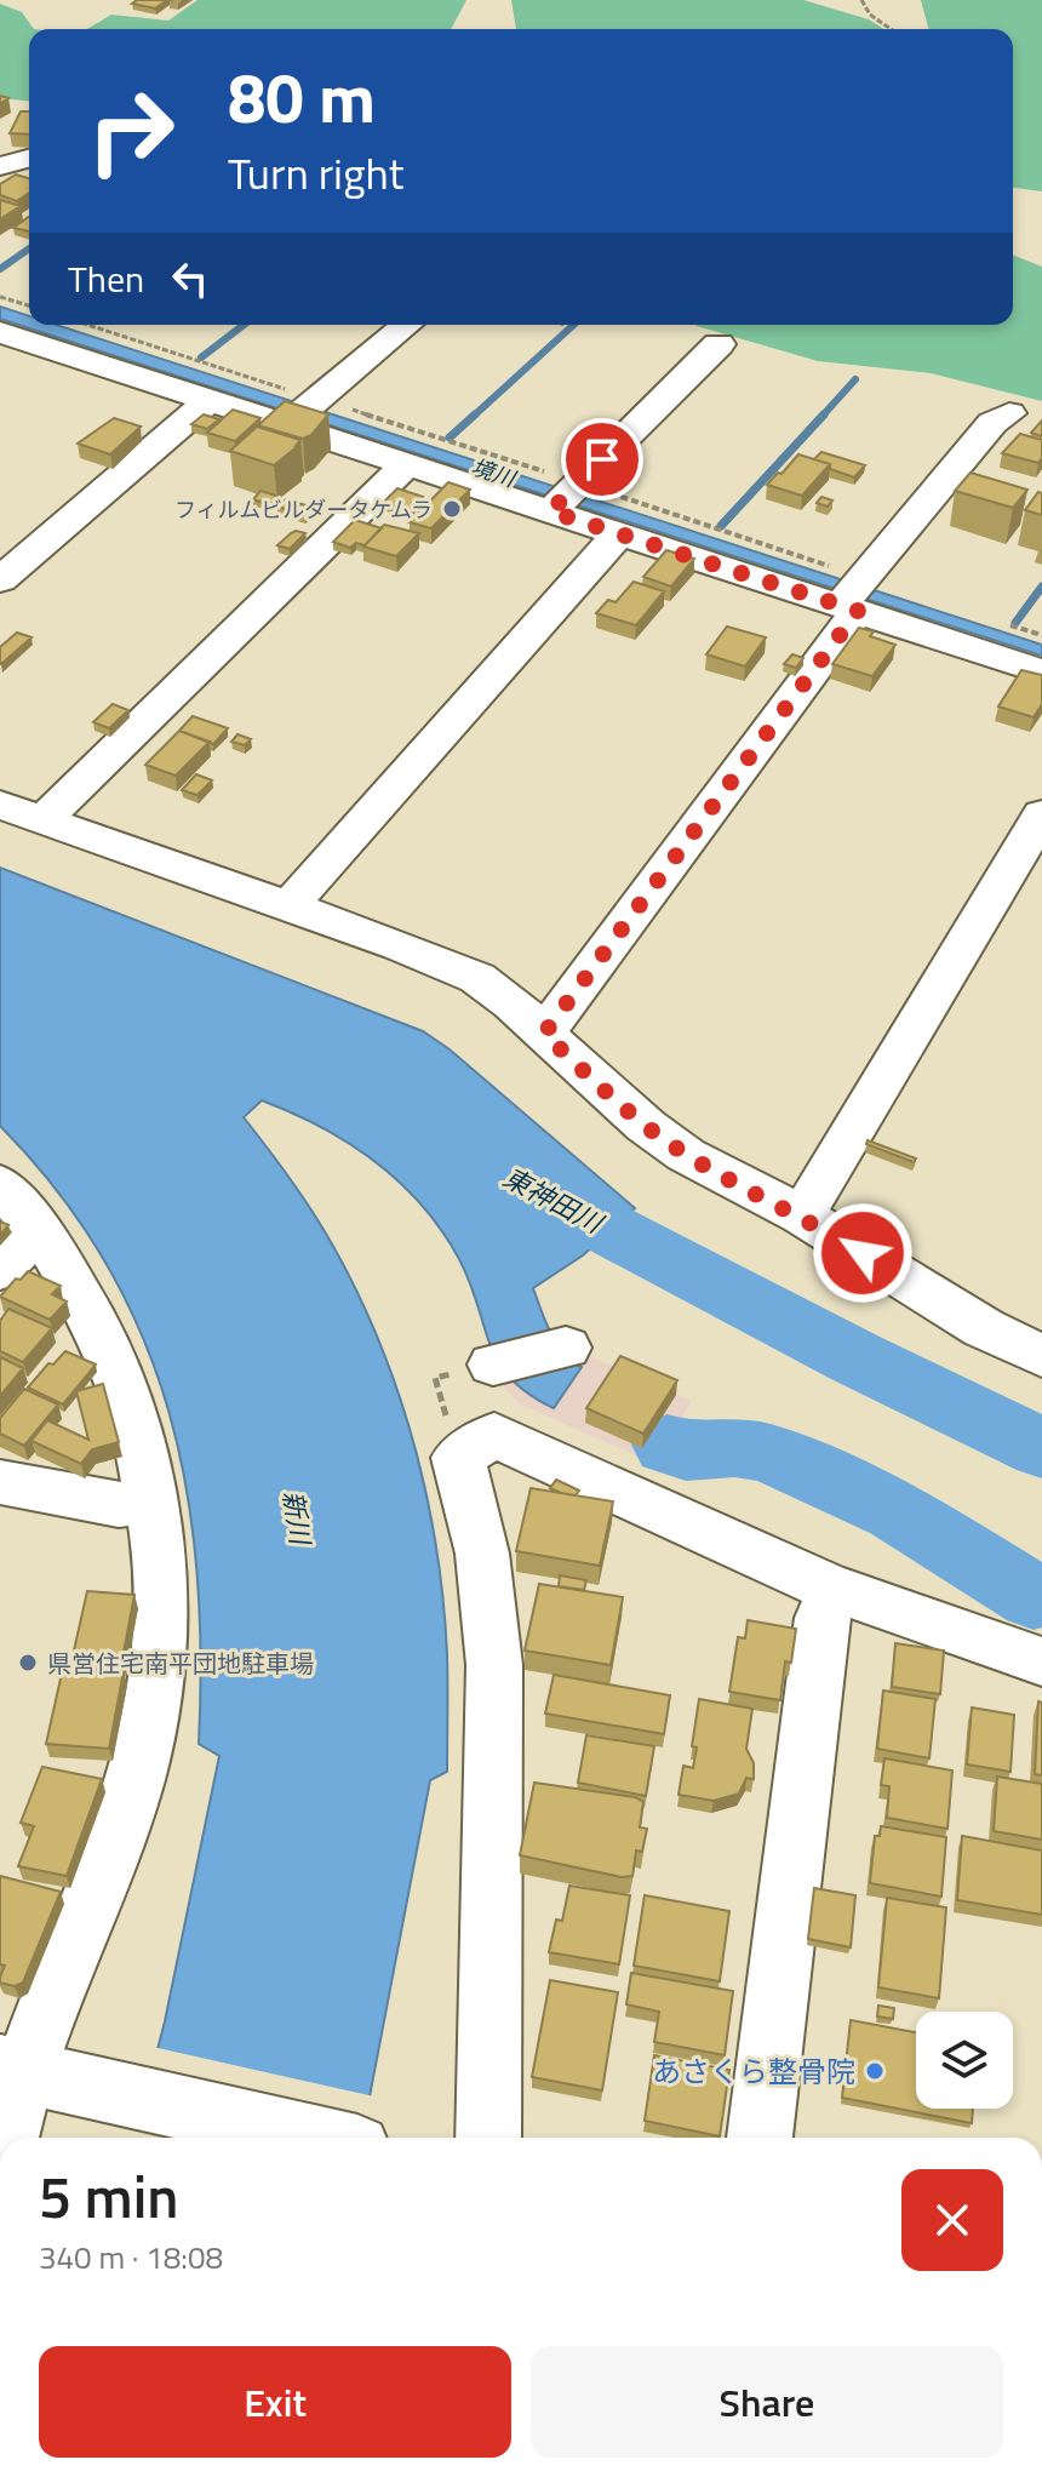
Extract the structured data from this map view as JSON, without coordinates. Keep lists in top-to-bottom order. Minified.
{"water":["境川","東神田川","新川"],"places":["フィルムビルダータケムラ","県営住宅南平団地駐車場","あさくら整骨院"],"page":{"turn":["80 m","Turn right"],"then":"Then","heading":["5 min","340 m · 18:08"],"buttons":["Exit","Share"]}}
